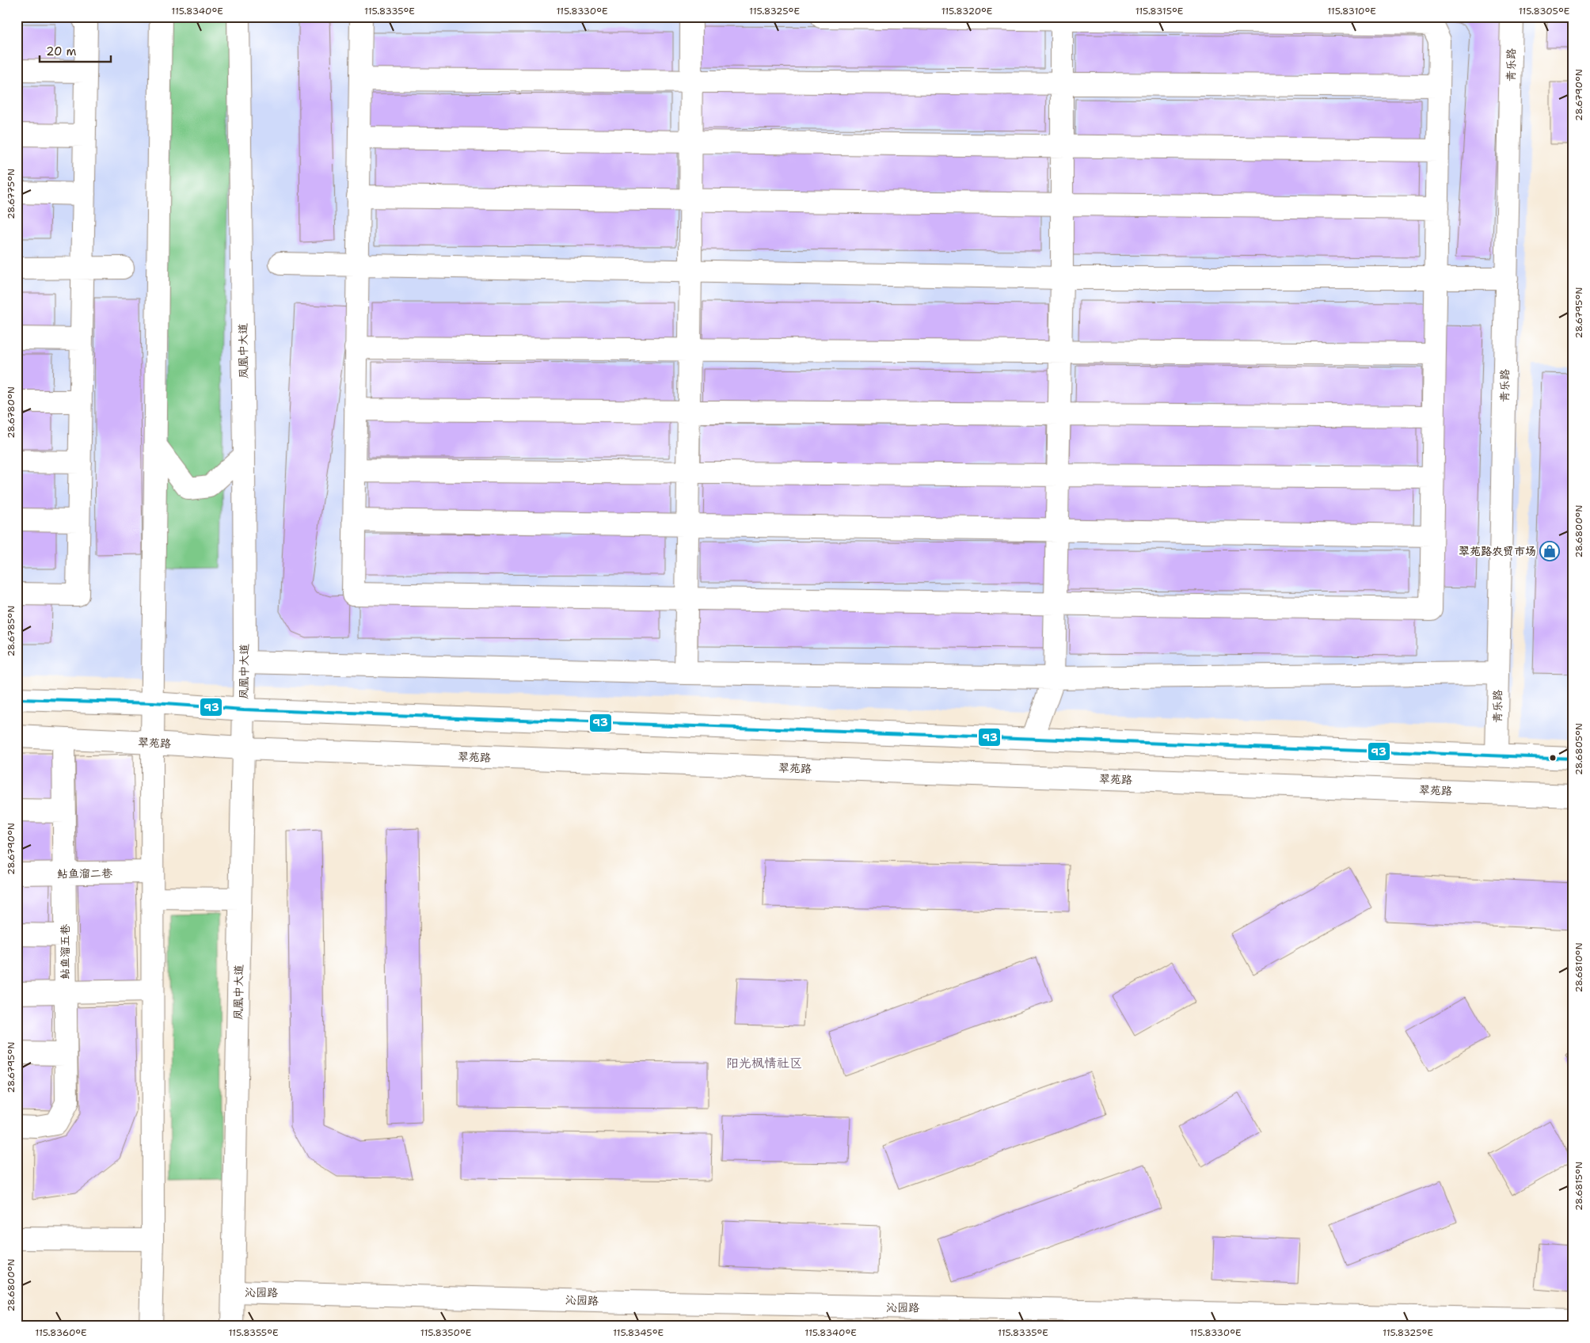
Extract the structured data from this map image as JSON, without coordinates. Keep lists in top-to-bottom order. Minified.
{"streets":{"main road":["青乐路","凤凰中大道","翠苑路","鲇鱼溜二巷","鲇鱼溜五巷","沁园路"]},"crossings":[["凤凰中大道","翠苑路"],["凤凰中大道","沁园路"],["翠苑路","鲇鱼溜五巷"],["鲇鱼溜二巷","鲇鱼溜五巷"]],"districts":["阳光枫情社区"],"places":{"shop":["翠苑路农贸市场"]},"lines":["transit line 93"],"scale_bar":"20 m","coordinates":["115.8340°E","115.8335°E","115.8330°E","115.8325°E","115.8320°E","115.8315°E","115.8310°E","115.8305°E","28.6790°N","28.6775°N","28.6795°N","28.6780°N","28.6800°N","28.6785°N","28.6805°N","28.6810°N","28.6815°N","115.8360°E","115.8355°E","115.8350°E","115.8345°E"]}
